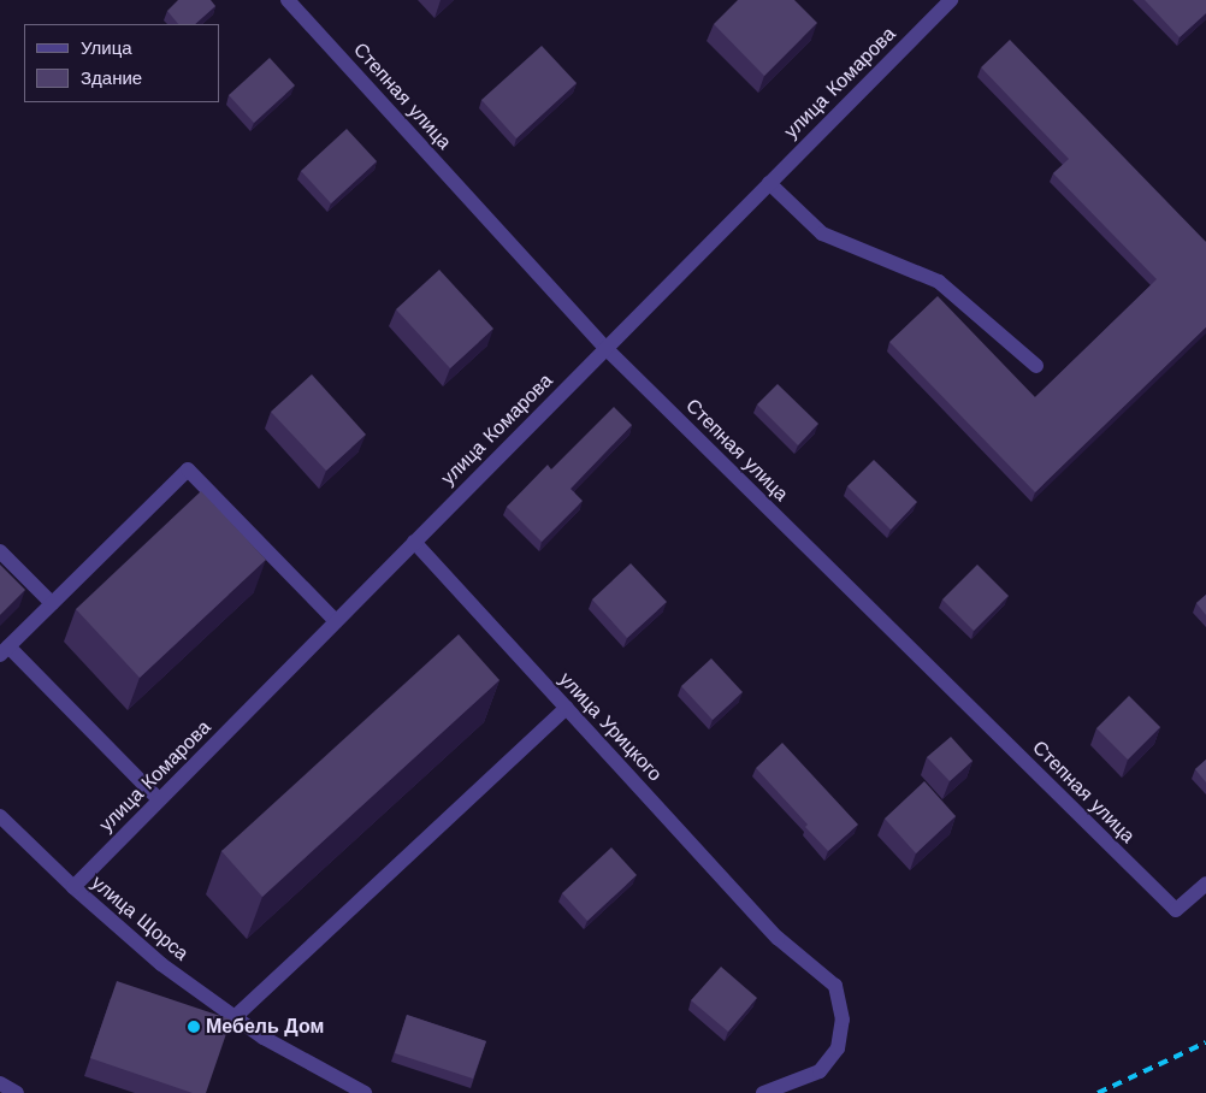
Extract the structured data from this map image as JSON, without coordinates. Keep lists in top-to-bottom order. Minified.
{"streets":{"street":["улица Комарова","Степная улица","улица Урицкого","улица Щорса"]},"crossings":[["улица Комарова","Степная улица"],["улица Комарова","улица Урицкого"],["улица Комарова","улица Щорса"]],"places":["Мебель Дом"],"legend":["Улица","Здание"]}
